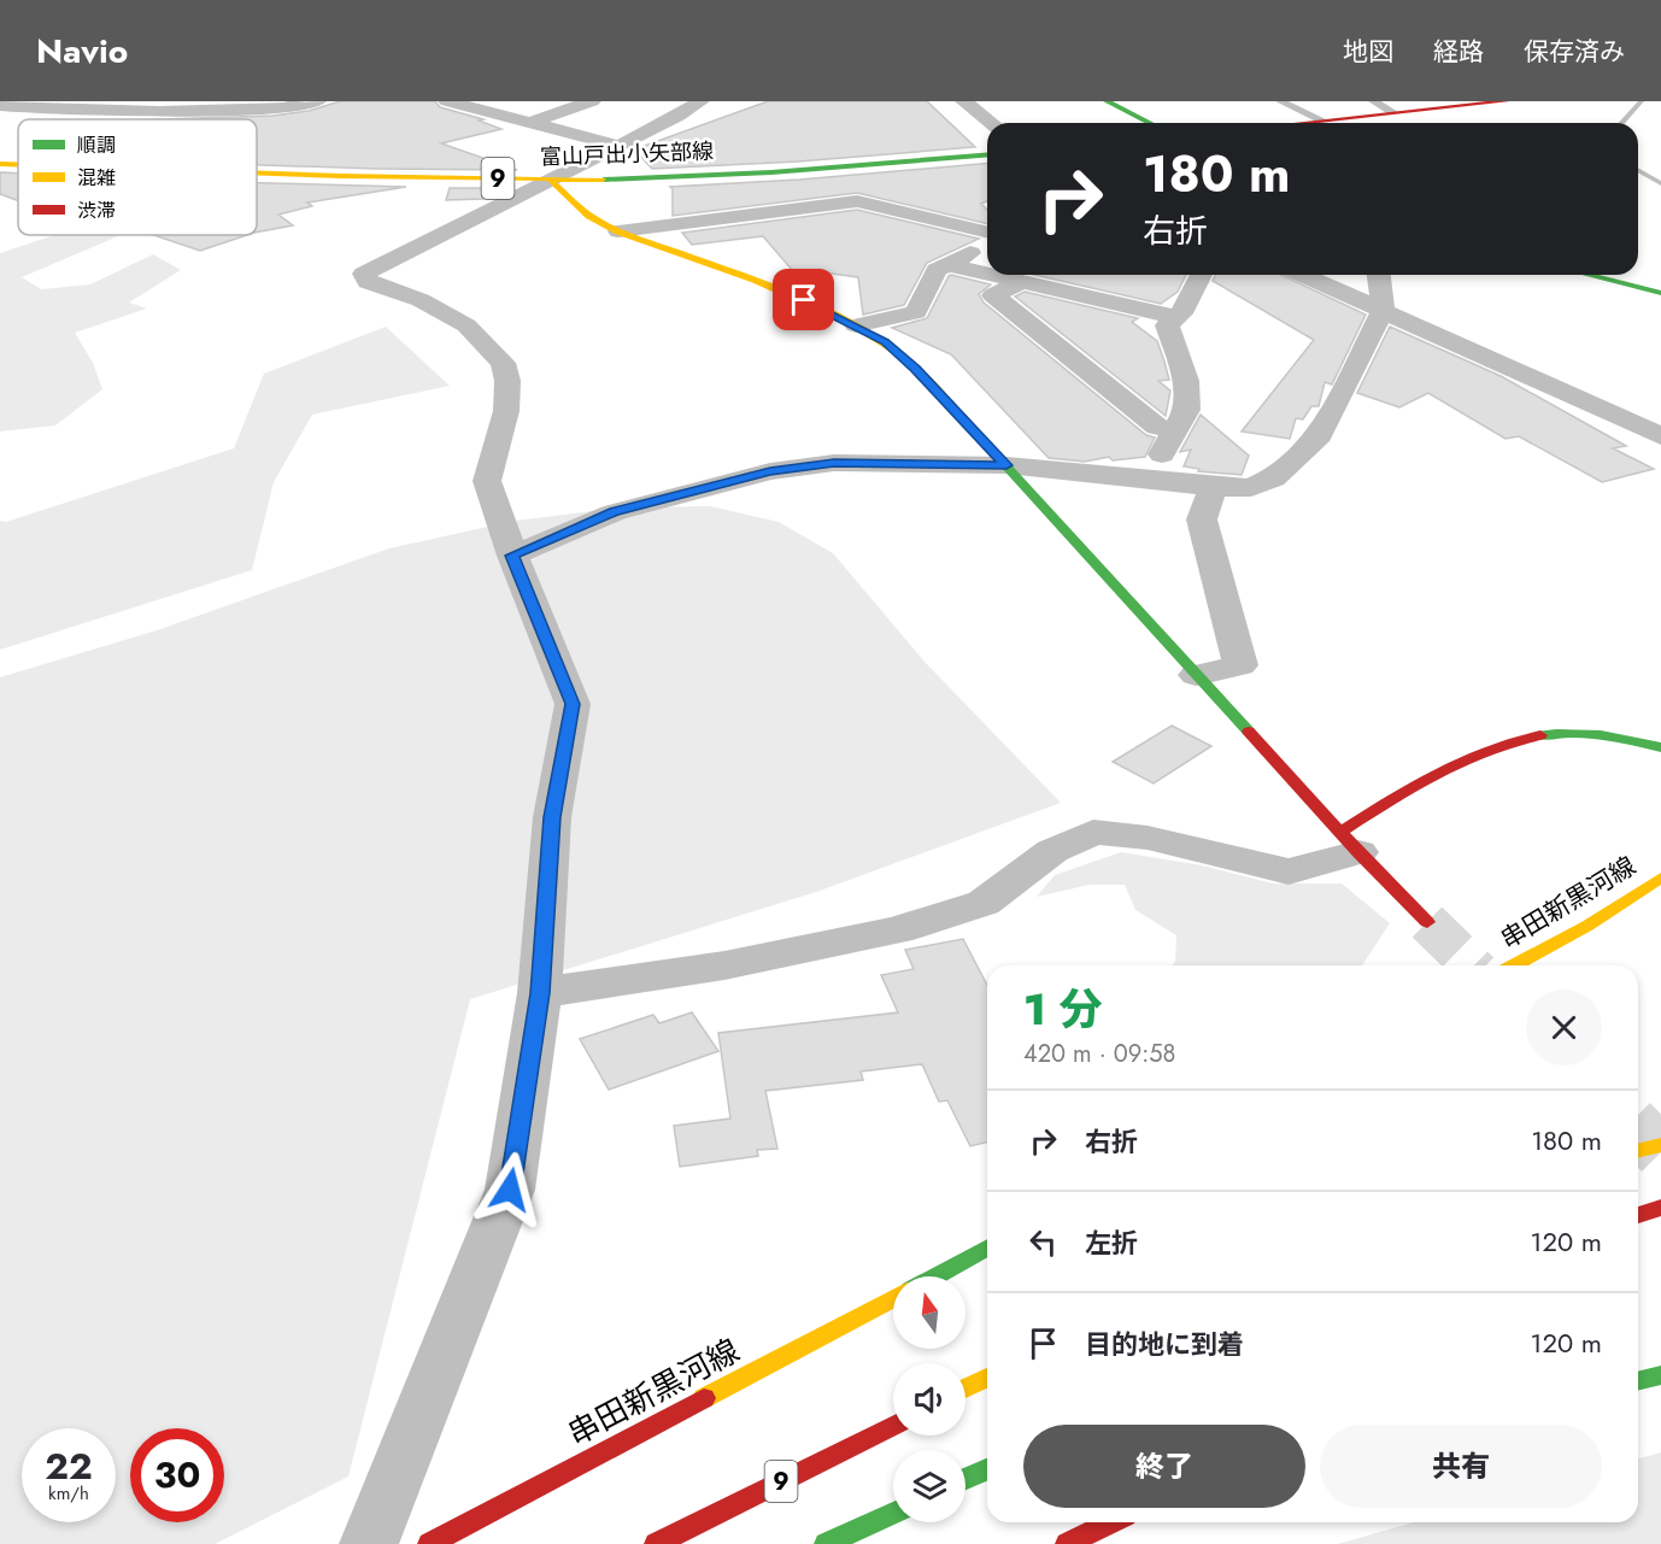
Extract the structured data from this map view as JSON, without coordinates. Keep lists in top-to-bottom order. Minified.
{"streets":{"main road":["富山戸出小矢部線","9","串田新黒河線"]},"legend":["順調","混雑","渋滞"],"north":"top","page":{"header":"Navio","nav":["地図","経路","保存済み"],"turn":["180 m","右折"],"heading":["1 分","420 m · 09:58"],"list":[{"name":"右折","value":"180 m"},{"name":"左折","value":"120 m"},{"name":"目的地に到着","value":"120 m"}],"buttons":["終了","共有"],"speed":"22 km/h","limit":"30"}}
